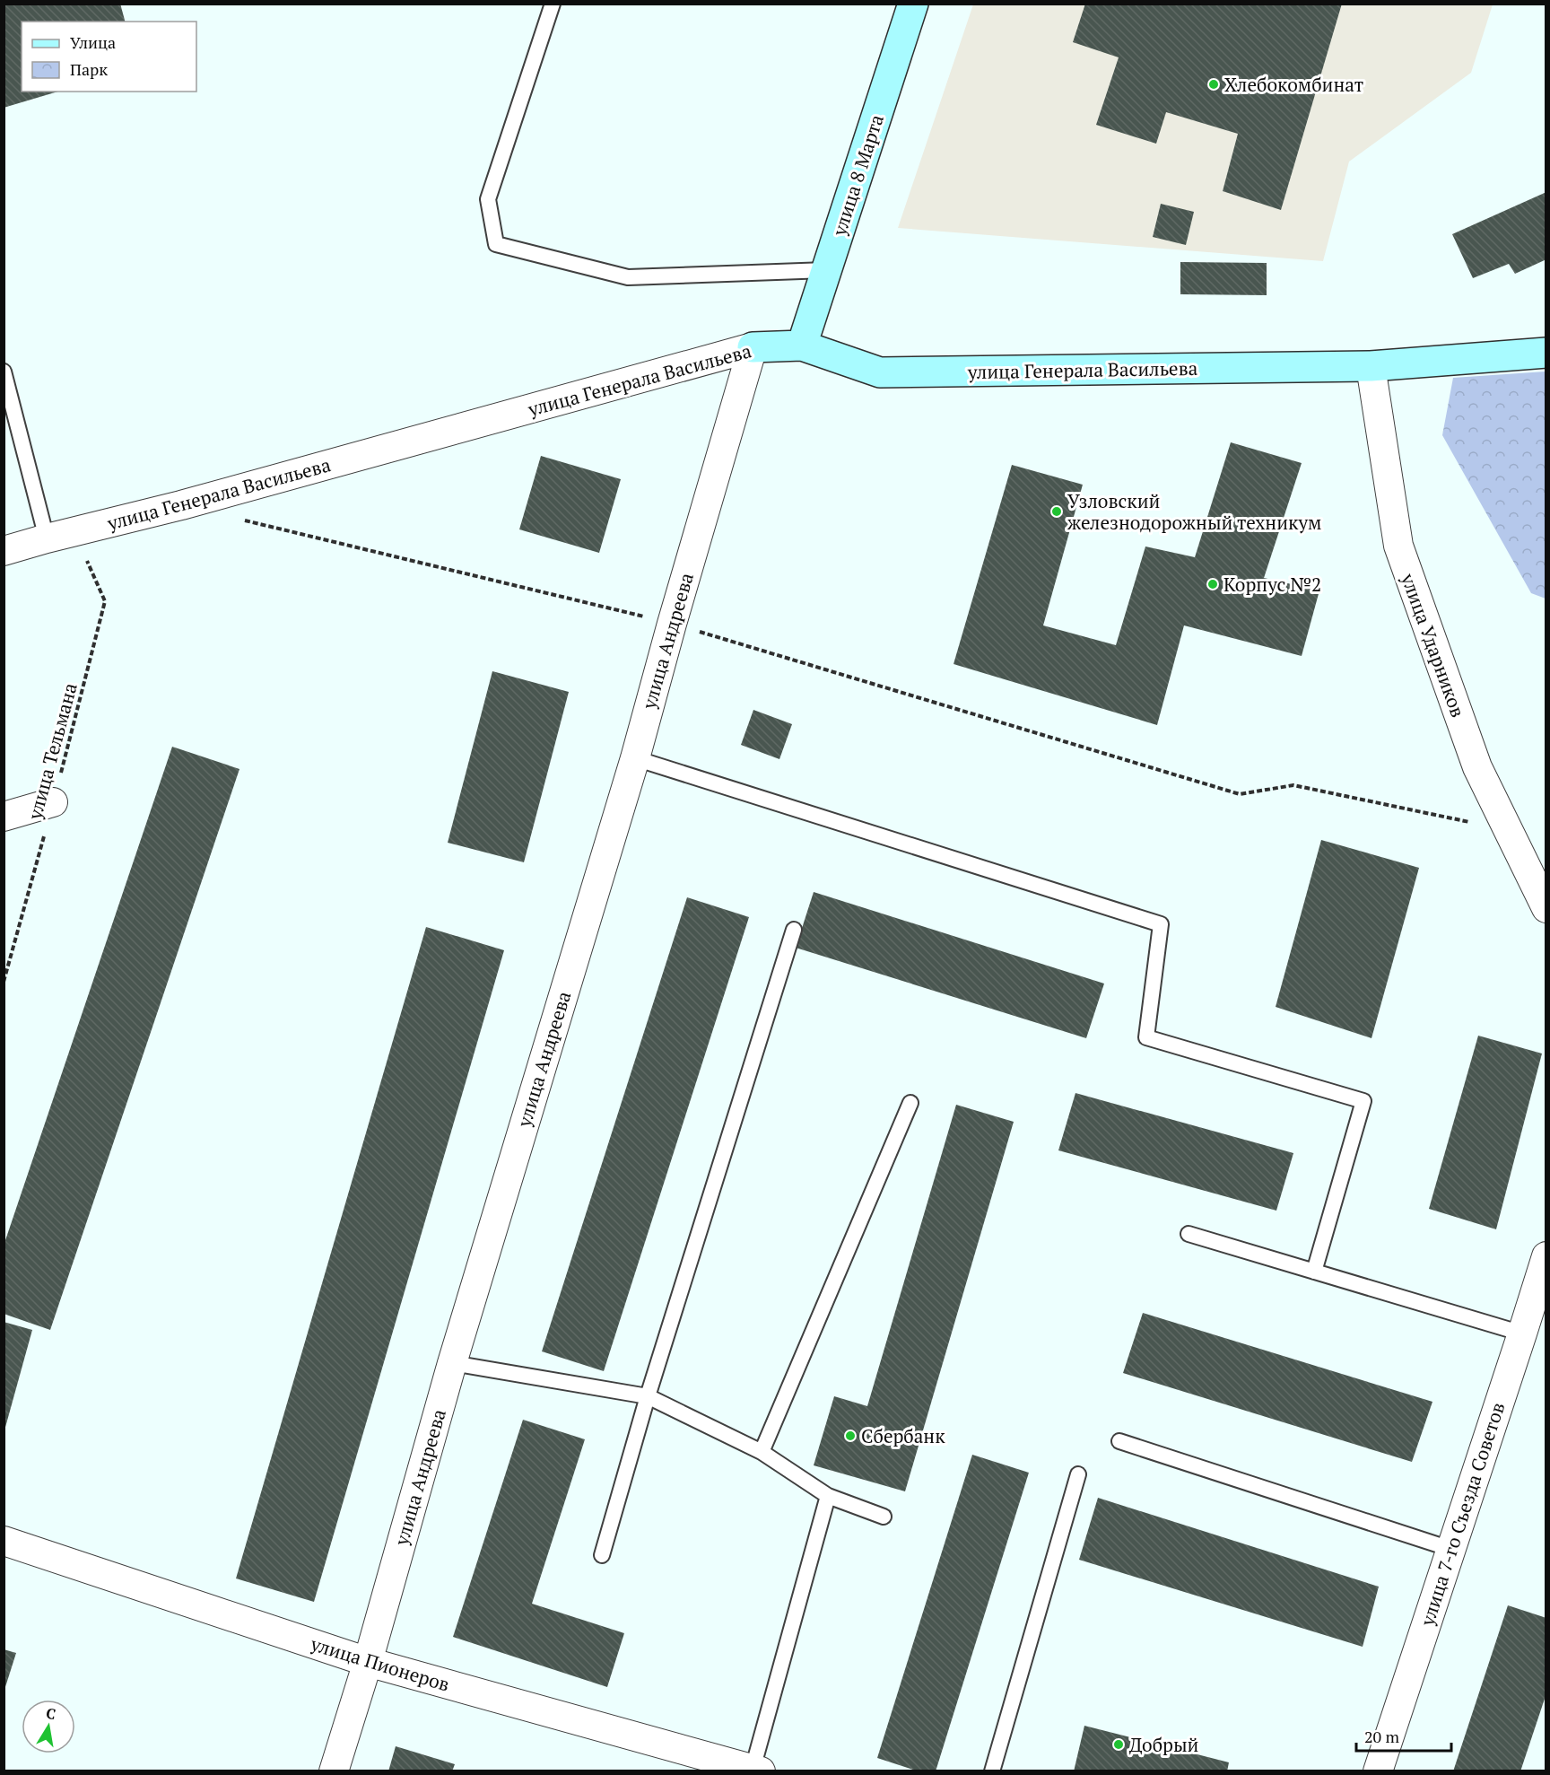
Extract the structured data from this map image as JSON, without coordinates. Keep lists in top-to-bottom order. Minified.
{"streets":{"main road":["улица 8 Марта","улица Генерала Васильева"],"street":["улица Андреева","улица Ударников","улица 7-го Съезда Советов","улица Пионеров"],"path":["улица Тельмана"]},"crossings":[["улица 8 Марта","улица Генерала Васильева"],["улица Генерала Васильева","улица Андреева"],["улица Генерала Васильева","улица Ударников"],["улица Генерала Васильева","улица Тельмана"],["улица Андреева","улица Пионеров"]],"places":["Хлебокомбинат","Узловский железнодорожный техникум","Корпус №2","Сбербанк","Добрый"],"legend":["Улица","Парк"],"scale_bar":"20 m","north":"top"}
